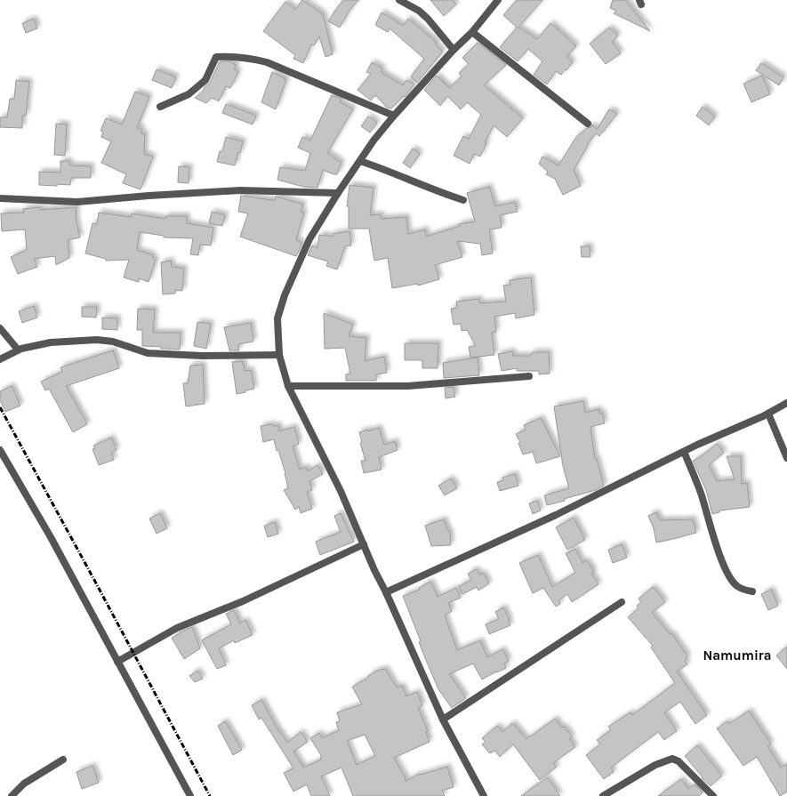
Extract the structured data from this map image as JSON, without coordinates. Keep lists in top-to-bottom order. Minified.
{"districts":["Namumira"]}
